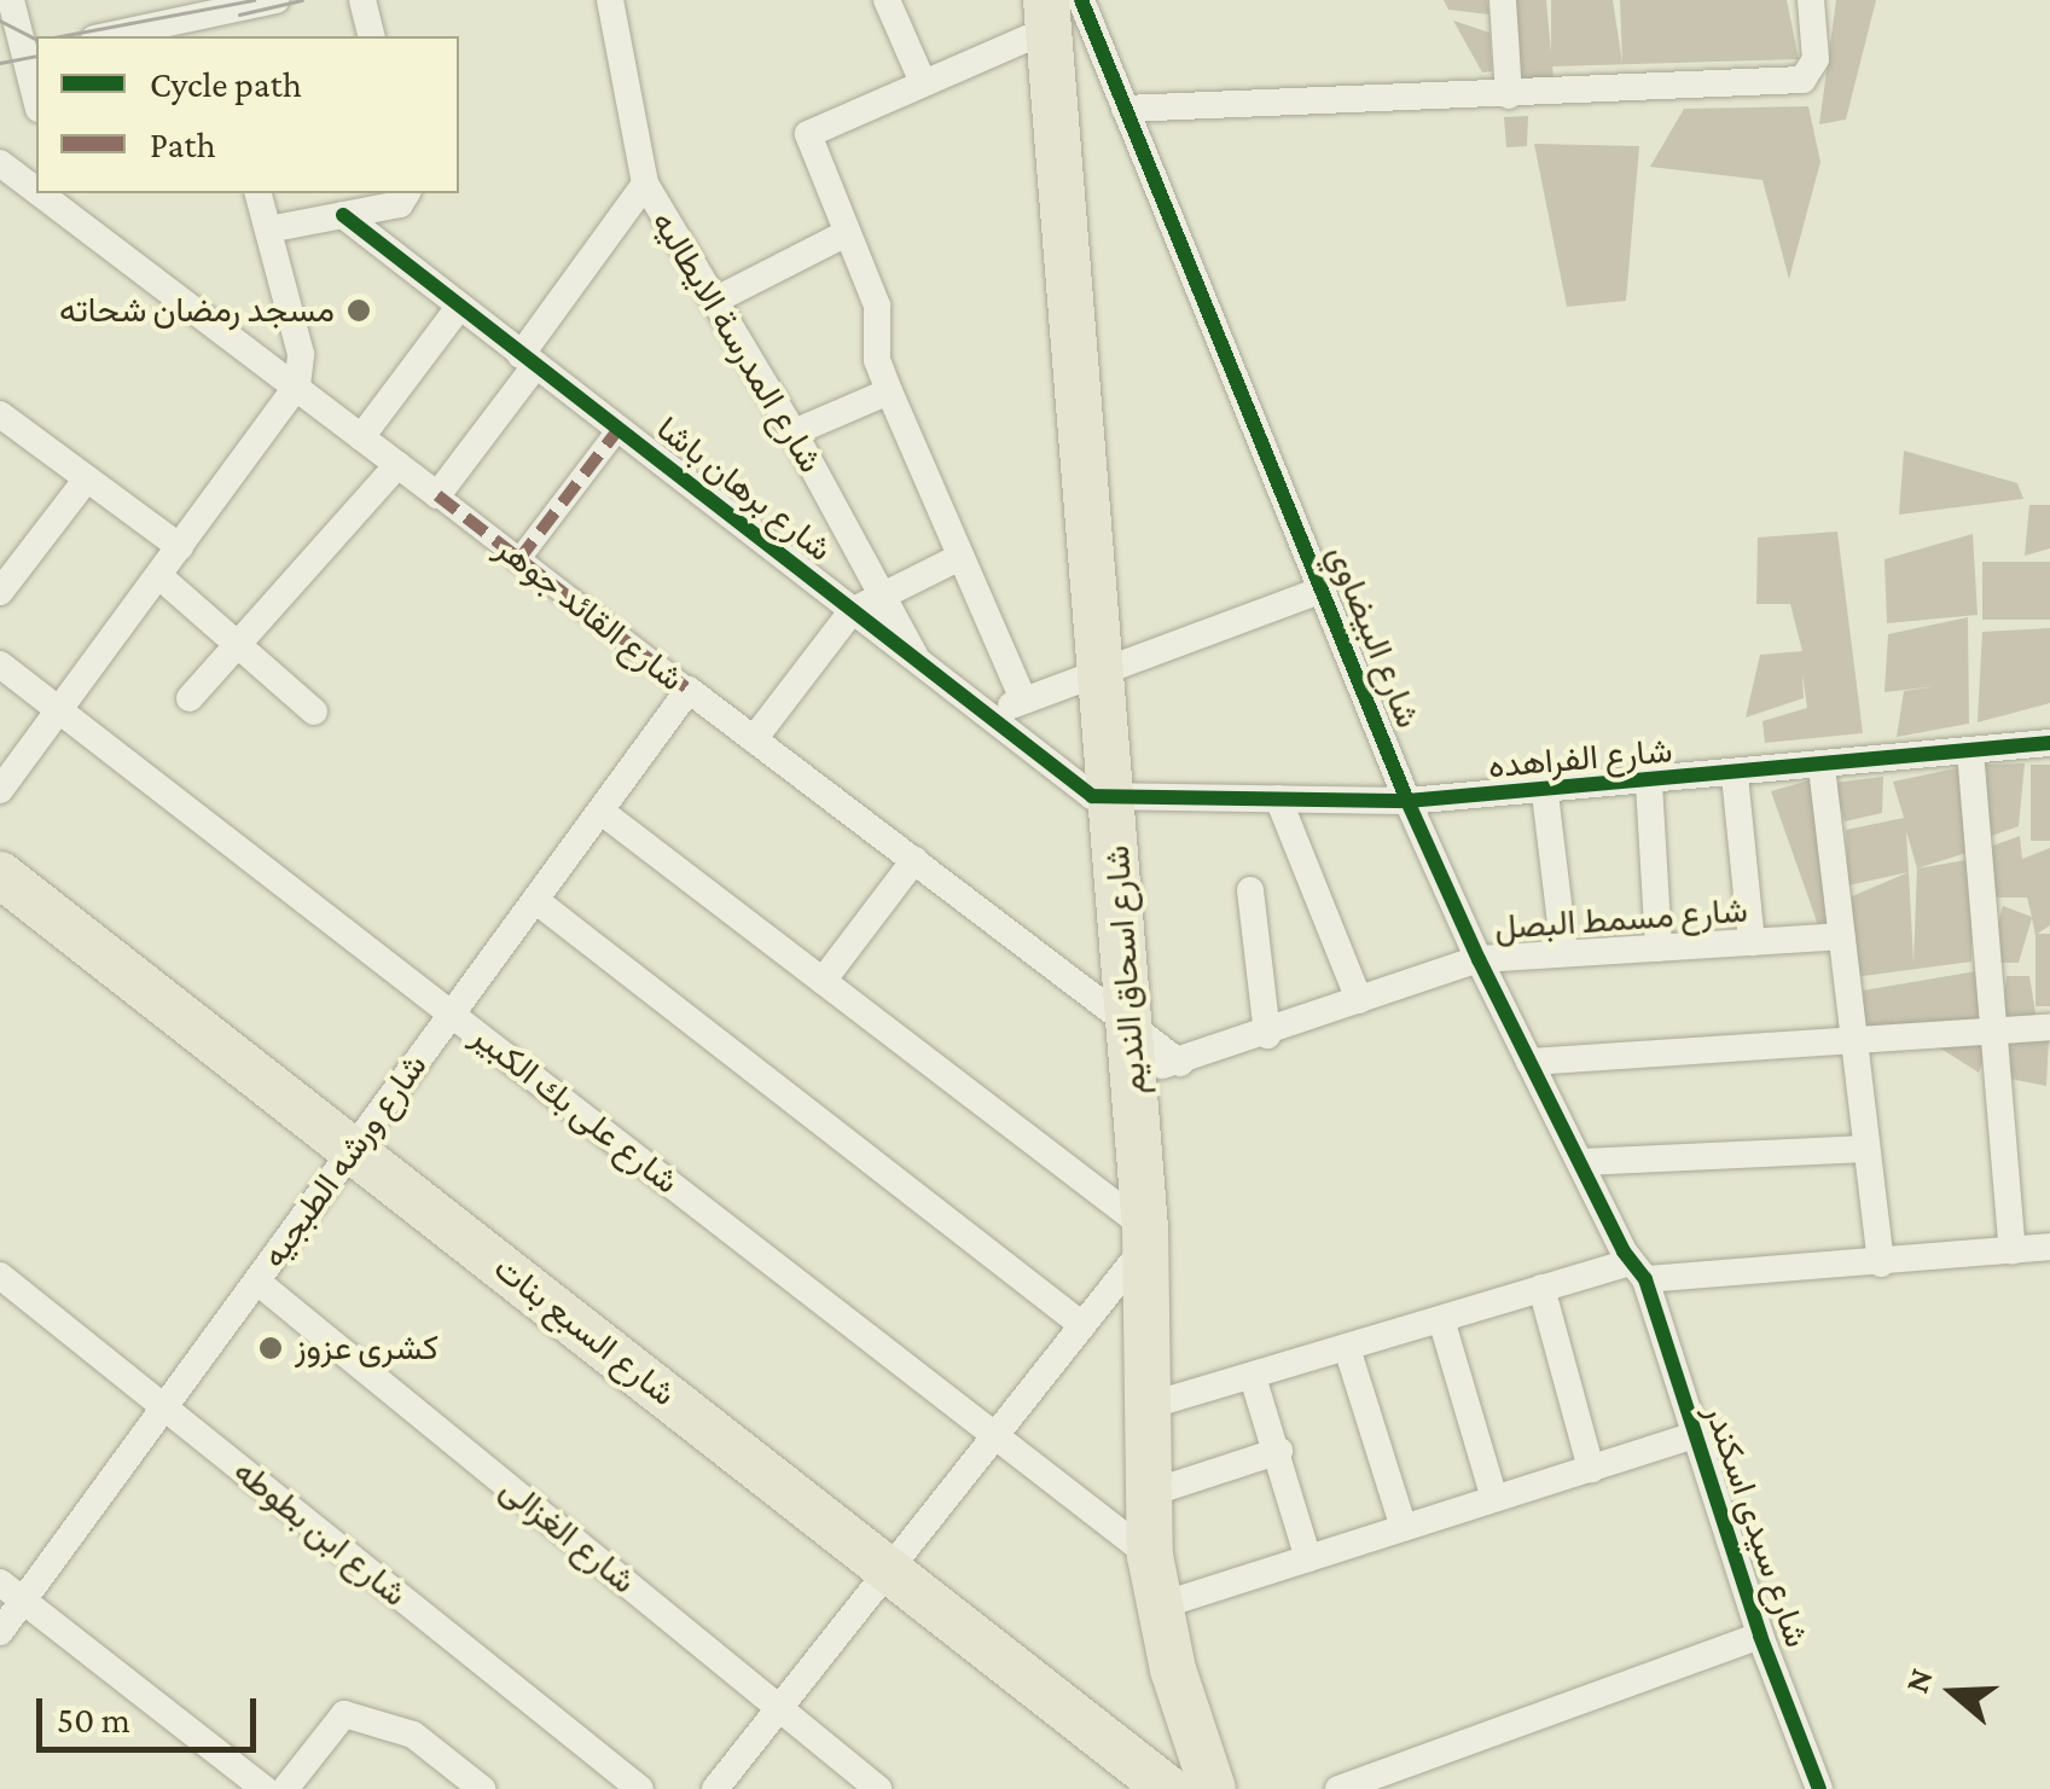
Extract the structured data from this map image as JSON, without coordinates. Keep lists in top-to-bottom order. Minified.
{"streets":{"main road":["شارع اسحاق النديم","شارع السبع بنات"],"street":["شارع المدرسة الايطاليه","شارع برهان باشا","شارع القائد جوهر","شارع البيضاوي","شارع الفراهده","شارع مسمط البصل","شارع على بك الكبير","شارع ورشه الطبجيه","شارع سيدى اسكندر","شارع ابن بطوطه","شارع الغزالى"]},"crossings":[["شارع المدرسة الايطاليه","شارع برهان باشا"],["شارع برهان باشا","شارع الفراهده"],["شارع برهان باشا","شارع اسحاق النديم"],["شارع القائد جوهر","شارع مسمط البصل"],["شارع القائد جوهر","شارع اسحاق النديم"],["شارع القائد جوهر","شارع ورشه الطبجيه"],["شارع البيضاوي","شارع الفراهده"],["شارع البيضاوي","شارع مسمط البصل"],["شارع البيضاوي","شارع اسحاق النديم"],["شارع البيضاوي","شارع سيدى اسكندر"],["شارع الفراهده","شارع اسحاق النديم"],["شارع مسمط البصل","شارع اسحاق النديم"],["شارع اسحاق النديم","شارع على بك الكبير"],["شارع على بك الكبير","شارع ورشه الطبجيه"],["شارع ورشه الطبجيه","شارع السبع بنات"],["شارع ورشه الطبجيه","شارع ابن بطوطه"],["شارع ورشه الطبجيه","شارع الغزالى"]],"places":["مسجد رمضان شحاته","كشرى عزوز"],"legend":["Cycle path","Path"],"scale_bar":"50 m","north":"left"}
